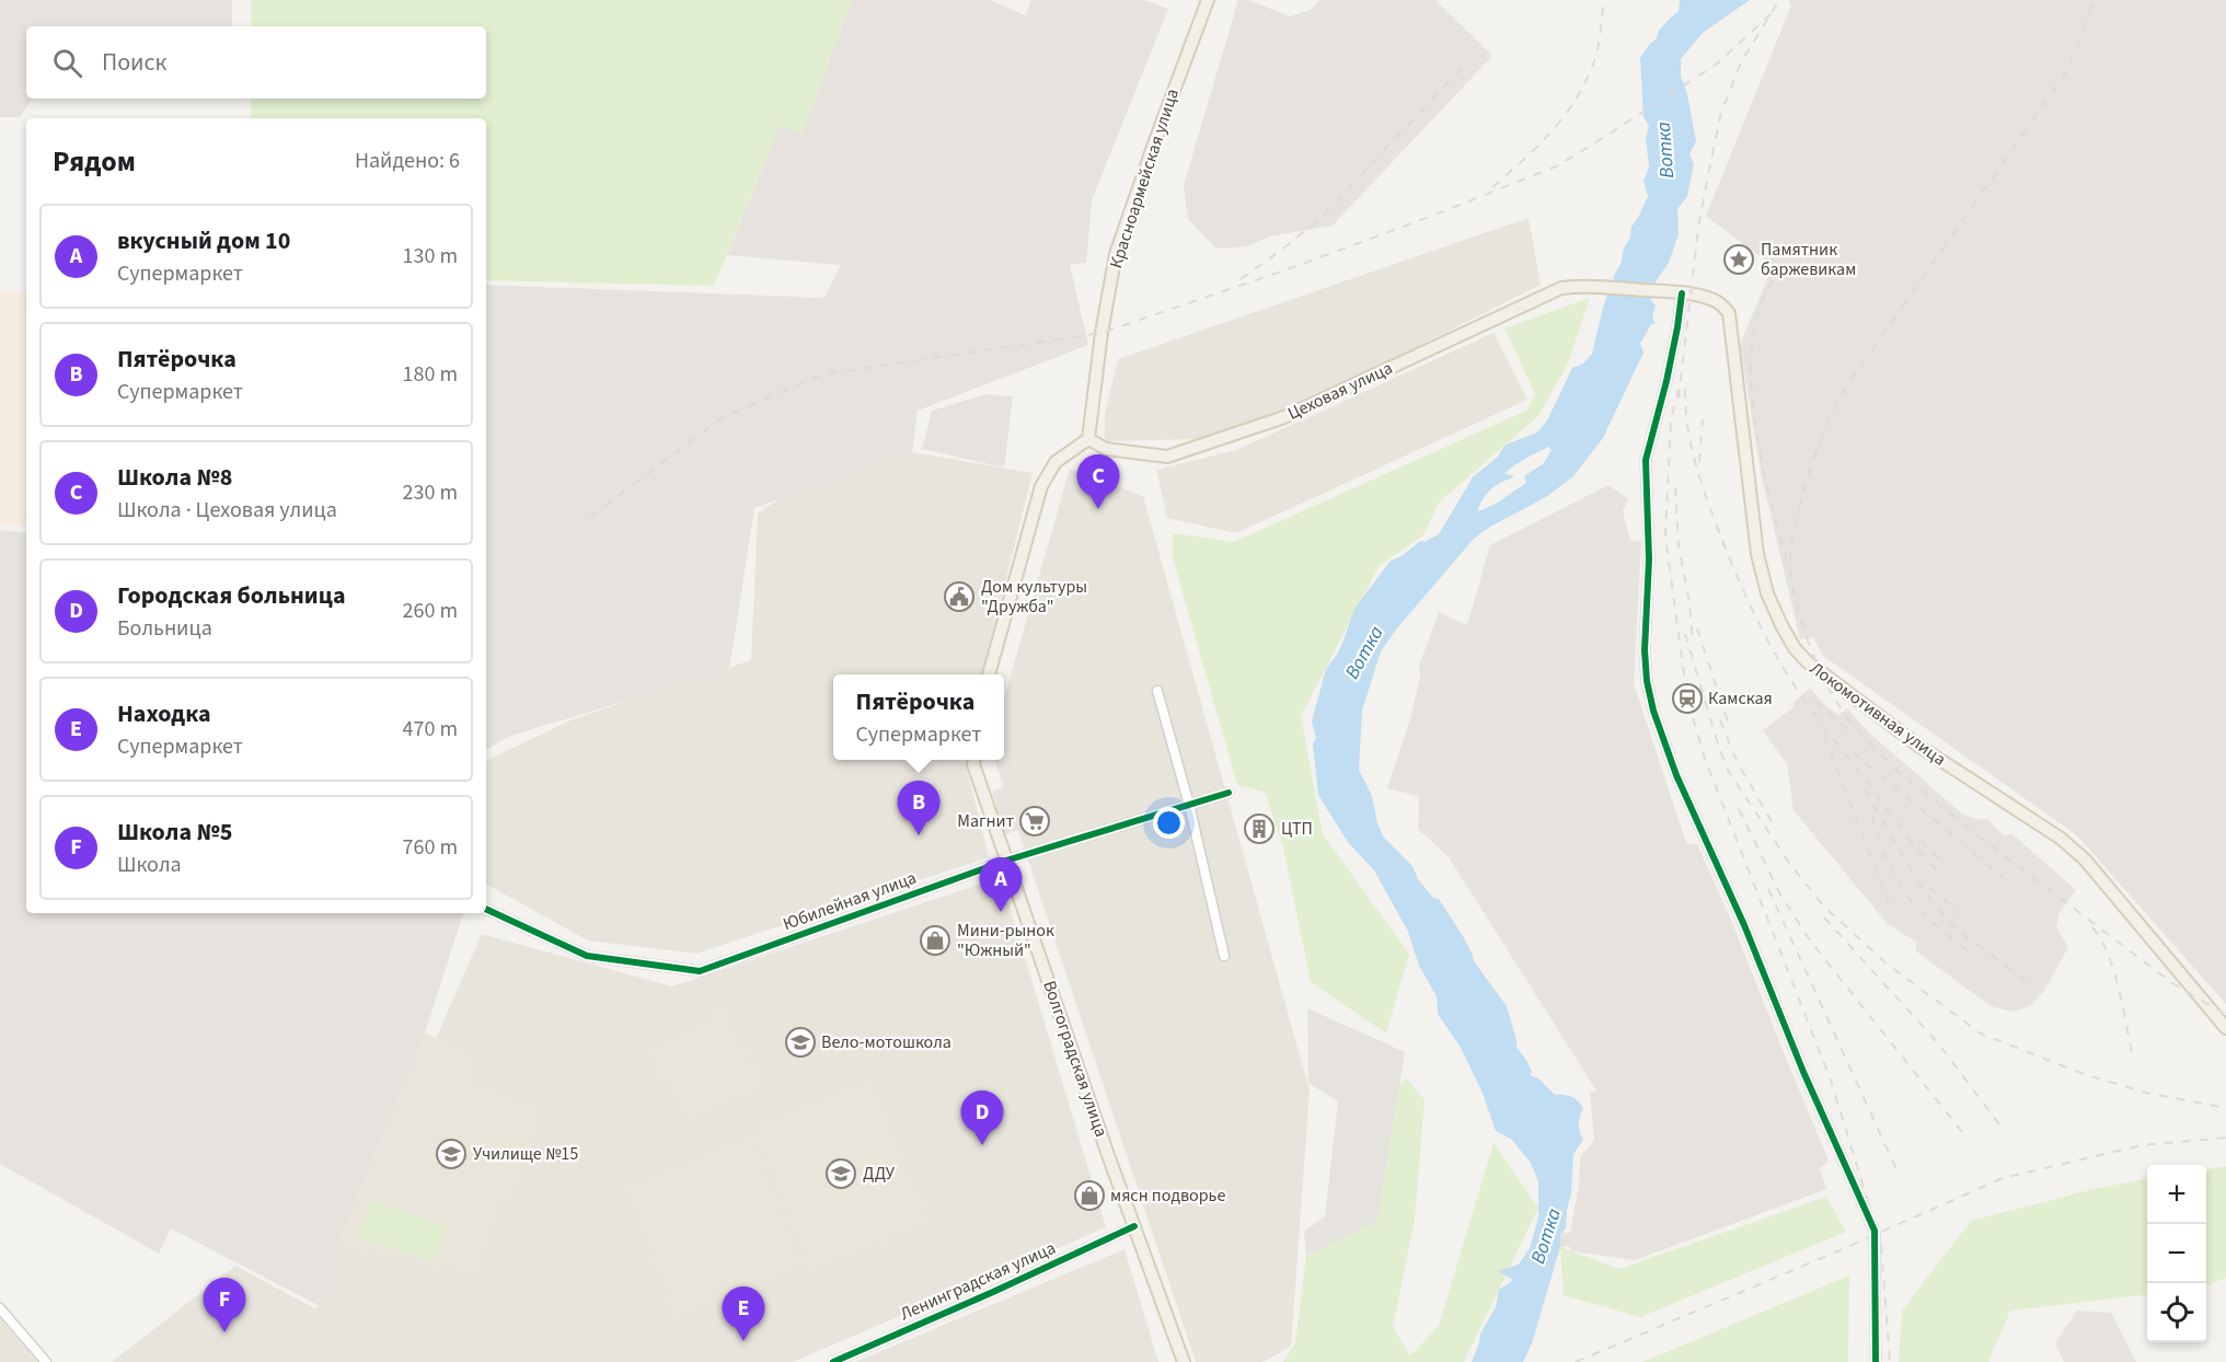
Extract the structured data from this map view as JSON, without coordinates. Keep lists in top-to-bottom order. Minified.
{"streets":{"main road":["Красноармейская улица","Цеховая улица","Локомотивная улица","Волгоградская улица"],"street":["Юбилейная улица","Ленинградская улица"]},"crossings":[["Красноармейская улица","Цеховая улица"],["Цеховая улица","Локомотивная улица"],["Юбилейная улица","Волгоградская улица"],["Волгоградская улица","Ленинградская улица"]],"water":["Вотка"],"places":{"place":["Памятник баржевикам"],"public building":["Дом культуры \"Дружба\""],"station":["Камская"],"supermarket":["Магнит"],"building":["ЦТП"],"shop":["Мини-рынок \"Южный\"","мясн подворье"],"school or university":["Вело-мотошкола","Училище №15","ДДУ"]},"page":{"search":"Поиск","heading":["Рядом","Найдено: 6"],"list":[{"mark":"A","name":"вкусный дом 10","note":"Супермаркет","value":"130 m"},{"mark":"B","name":"Пятёрочка","note":"Супермаркет","value":"180 m"},{"mark":"C","name":"Школа №8","note":"Школа · Цеховая улица","value":"230 m"},{"mark":"D","name":"Городская больница","note":"Больница","value":"260 m"},{"mark":"E","name":"Находка","note":"Супермаркет","value":"470 m"},{"mark":"F","name":"Школа №5","note":"Школа","value":"760 m"}],"pins":["C","B","A","D","F","E"],"popup":["Пятёрочка","Супермаркет"],"map_buttons":["+","−"]}}
